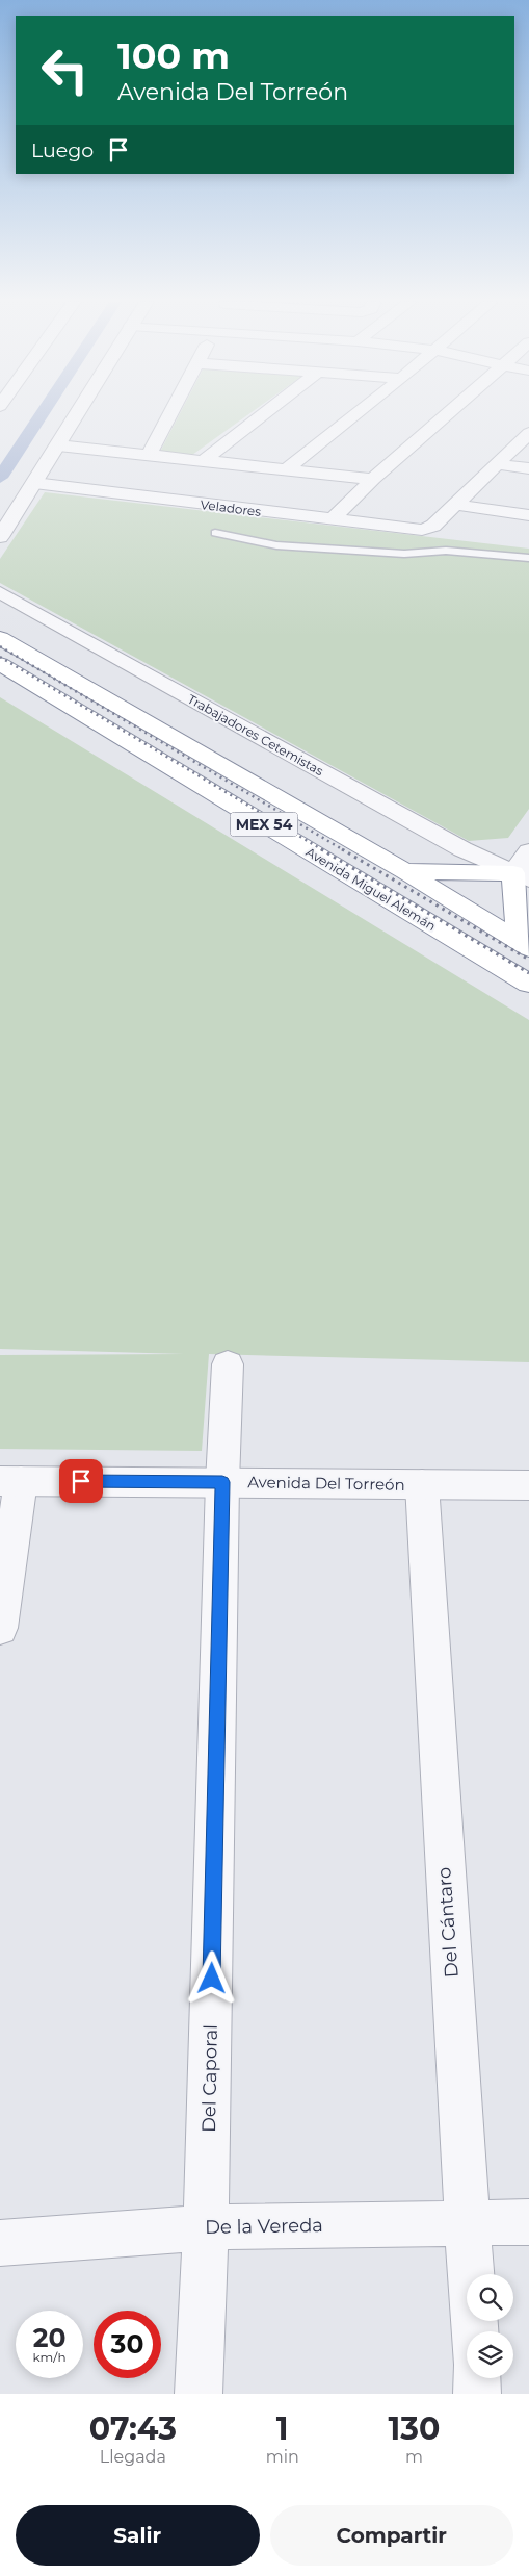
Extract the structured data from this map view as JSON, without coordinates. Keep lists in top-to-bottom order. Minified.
{"streets":{"highway":["MEX 54","Avenida Miguel Alemán"],"street":["Veladores","Trabajadores Cetemistas","Avenida Del Torreón","Del Cántaro","Del Caporal","De la Vereda"]},"crossings":[["Avenida Del Torreón","Del Cántaro"],["Avenida Del Torreón","Del Caporal"],["Del Cántaro","De la Vereda"],["Del Caporal","De la Vereda"]],"page":{"turn":["100 m","Avenida Del Torreón"],"then":"Luego","speed":"20 km/h","limit":"30","eta":["07:43","Llegada","1","min","130","m"],"buttons":["Salir","Compartir"]}}
